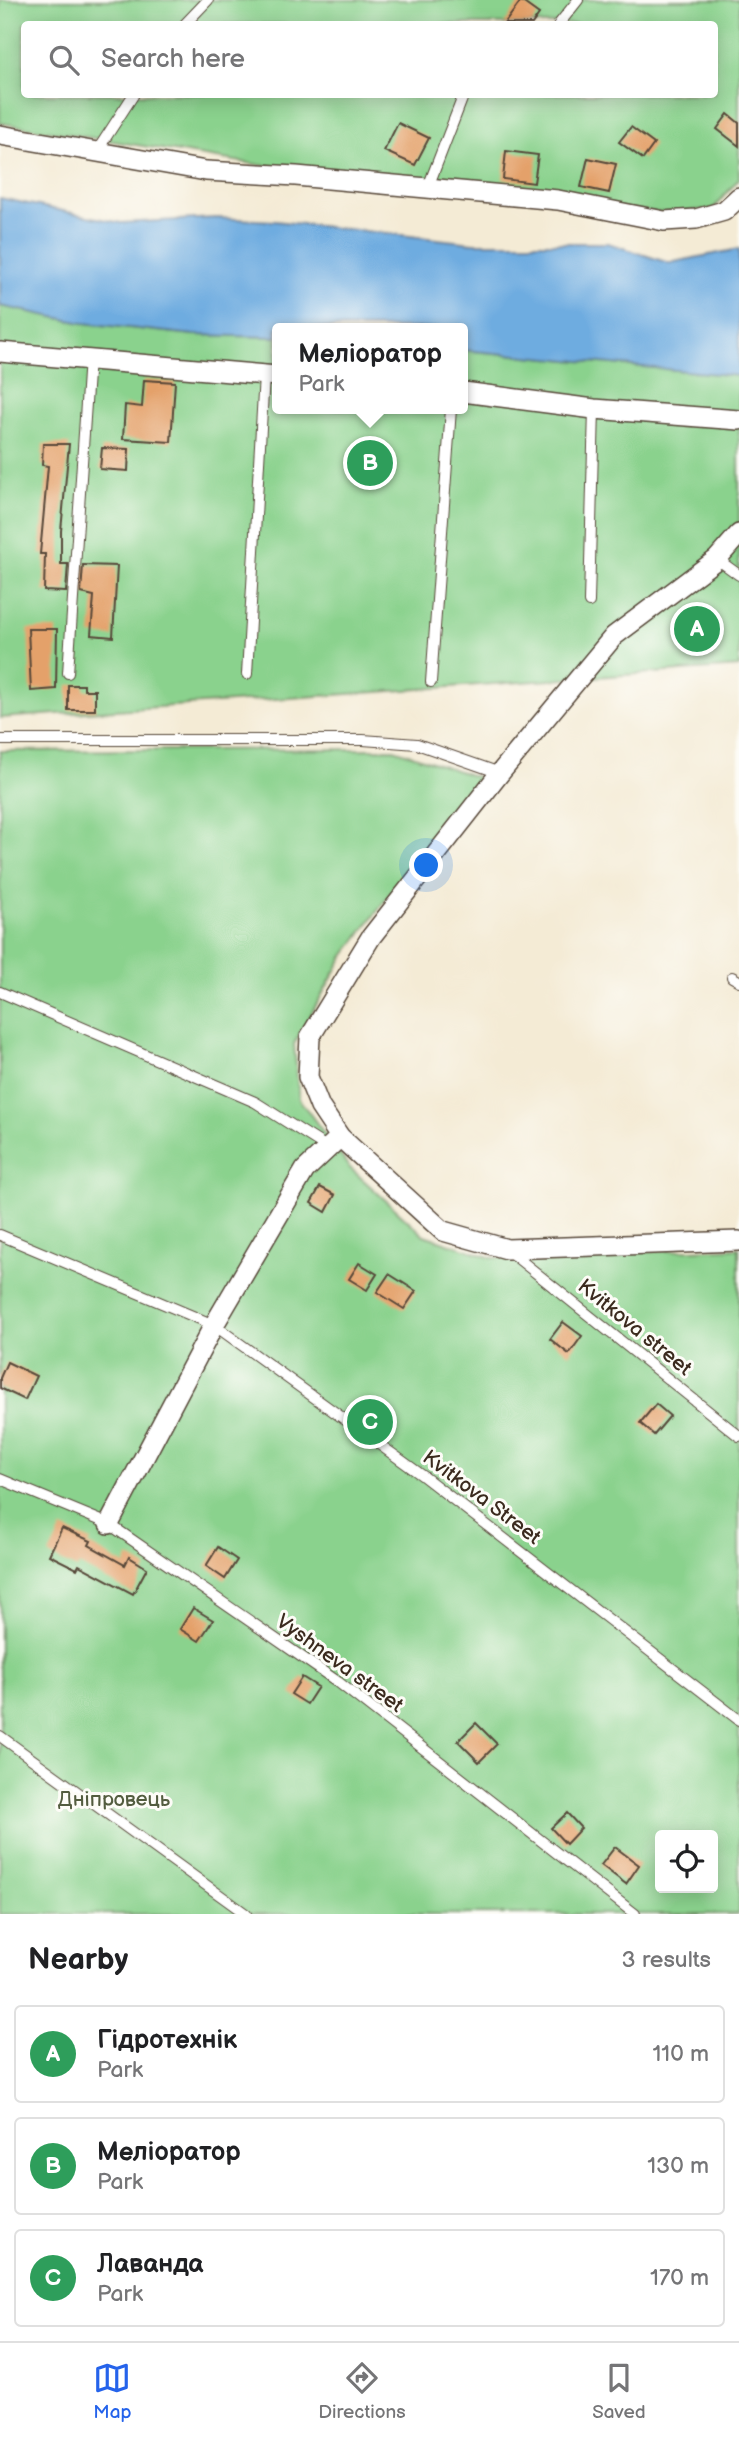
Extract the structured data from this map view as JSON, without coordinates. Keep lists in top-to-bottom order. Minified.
{"streets":{"lane":["Kvitkova street","Kvitkova Street","Vyshneva street"]},"parks":["Дніпровець"],"page":{"search":"Search here","popup":["Меліоратор","Park"],"pins":["B","A","C"],"heading":["Nearby","3 results"],"list":[{"mark":"A","name":"Гідротехнік","note":"Park","value":"110 m"},{"mark":"B","name":"Меліоратор","note":"Park","value":"130 m"},{"mark":"C","name":"Лаванда","note":"Park","value":"170 m"}],"nav":["Map","Directions","Saved"]}}
